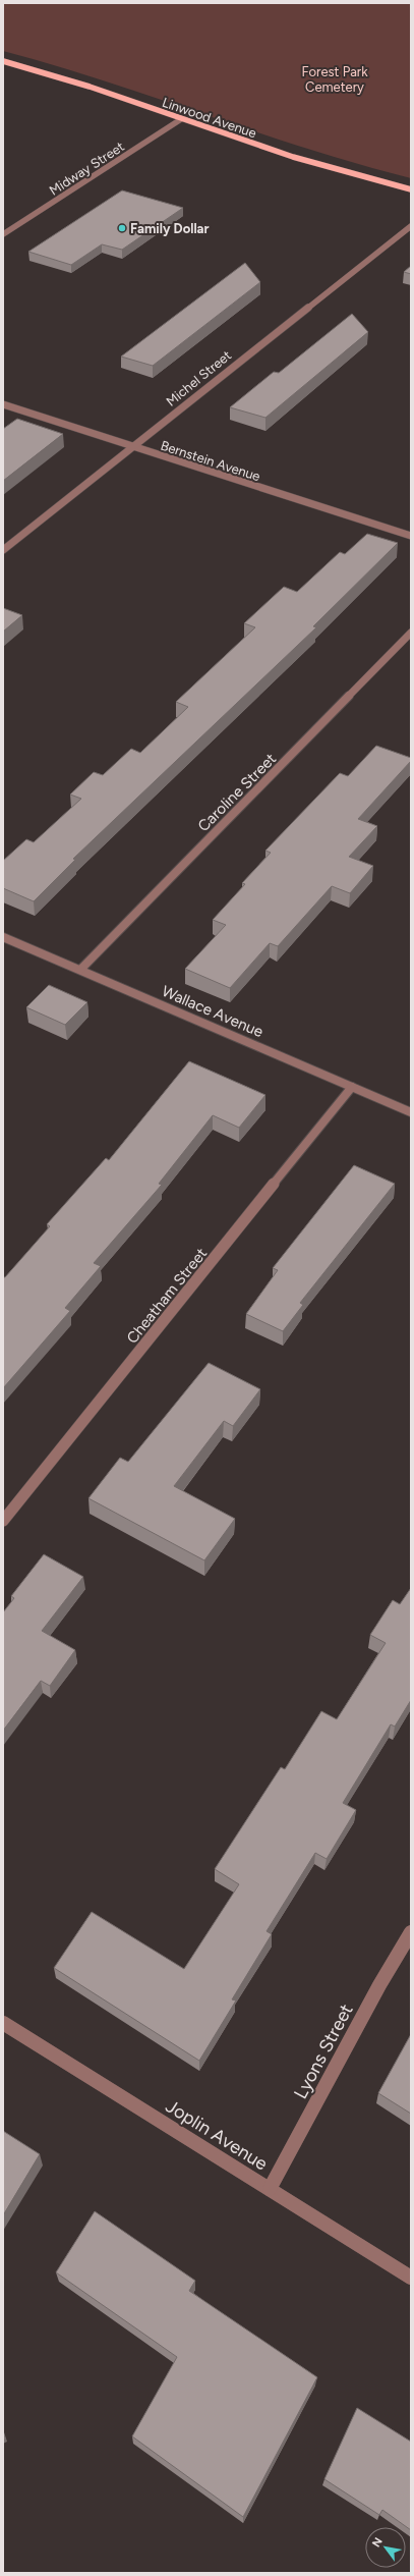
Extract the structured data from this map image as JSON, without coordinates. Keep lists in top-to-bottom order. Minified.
{"streets":{"main road":["Linwood Avenue"],"street":["Midway Street","Michel Street","Bernstein Avenue","Caroline Street","Wallace Avenue","Cheatham Street","Lyons Street","Joplin Avenue"]},"crossings":[["Linwood Avenue","Midway Street"],["Michel Street","Bernstein Avenue"],["Caroline Street","Wallace Avenue"],["Wallace Avenue","Cheatham Street"],["Lyons Street","Joplin Avenue"]],"parks":["Forest Park Cemetery"],"places":["Family Dollar"],"north":"top left"}
